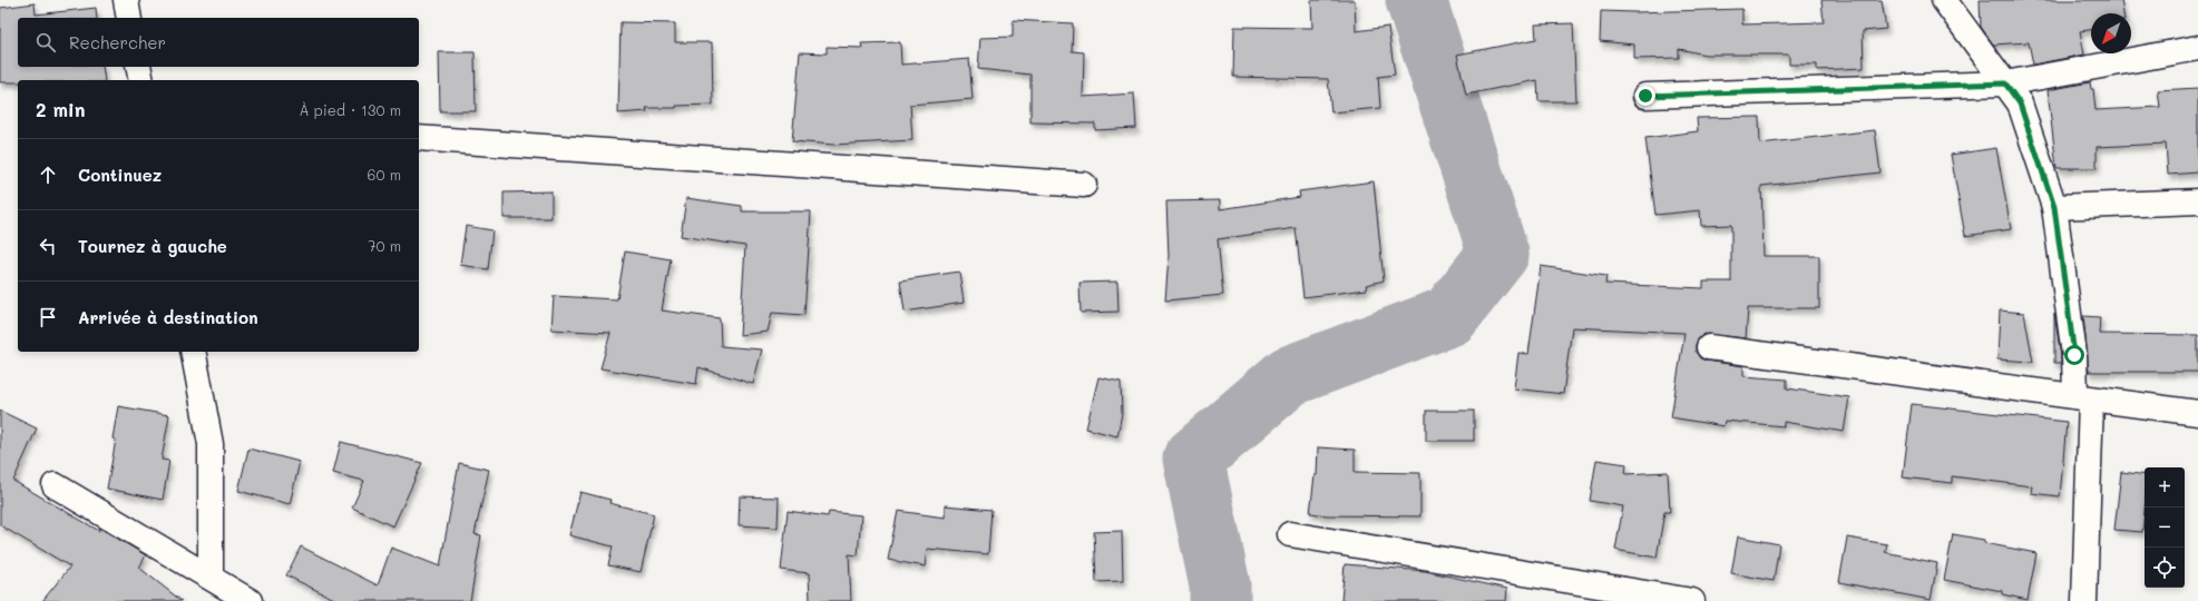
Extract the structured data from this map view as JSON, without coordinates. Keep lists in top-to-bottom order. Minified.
{"north":"bottom left","page":{"search":"Rechercher","heading":["2 min","À pied · 130 m"],"list":[["Continuez","60 m"],["Tournez à gauche","70 m"],"Arrivée à destination"],"map_buttons":["+","−"]}}
